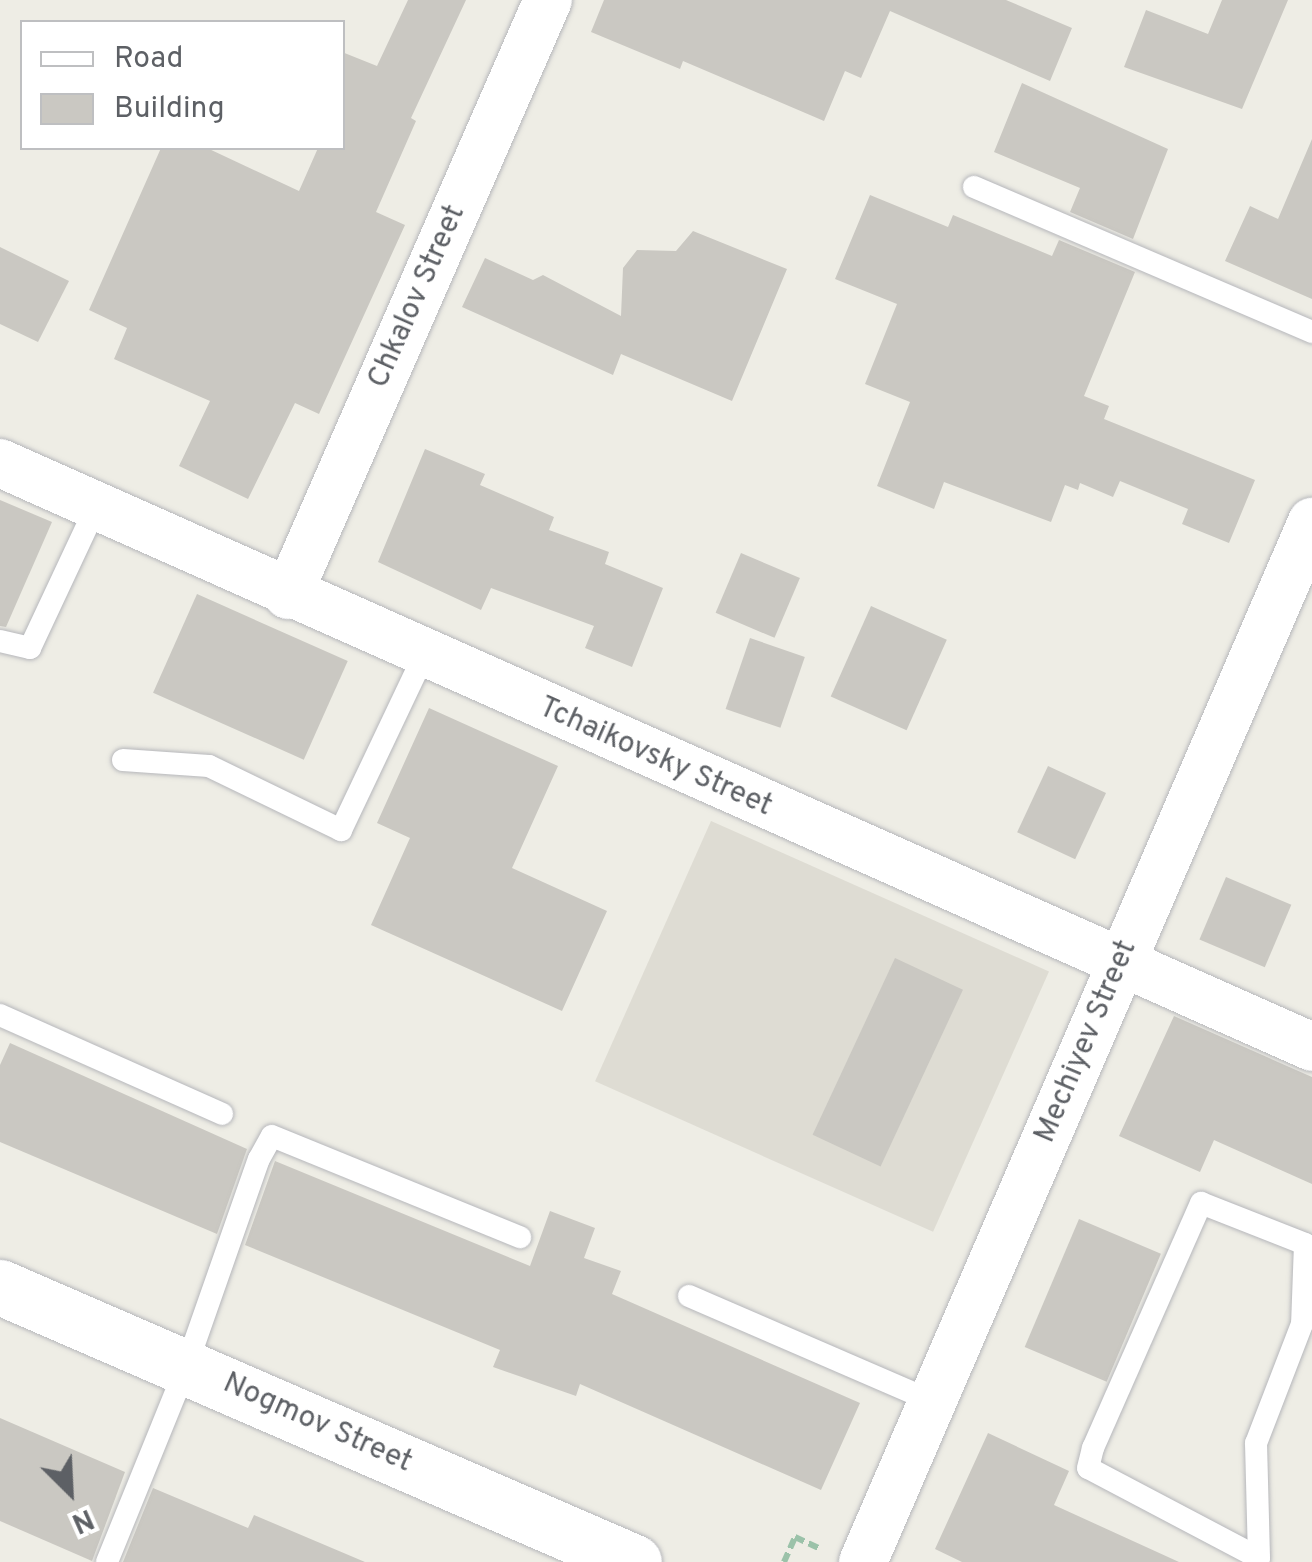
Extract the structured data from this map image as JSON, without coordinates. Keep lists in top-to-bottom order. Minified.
{"streets":{"street":["Chkalov Street","Tchaikovsky Street","Mechiyev Street","Nogmov Street"]},"crossings":[["Chkalov Street","Tchaikovsky Street"],["Tchaikovsky Street","Mechiyev Street"]],"legend":["Road","Building"],"north":"bottom right"}
